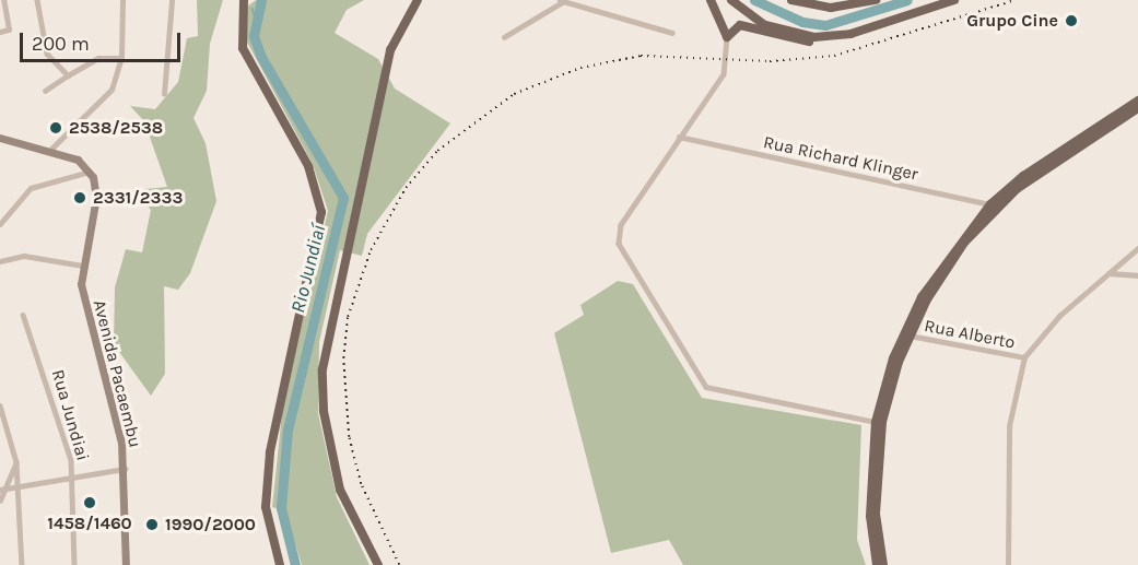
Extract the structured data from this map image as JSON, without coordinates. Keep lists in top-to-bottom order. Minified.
{"streets":{"main road":["Avenida Pacaembu"],"street":["Rua Richard Klinger","Rua Alberto","Rua Jundiai"]},"water":["Rio Jundiaí"],"places":["Grupo Cine","2538/2538","2331/2333","1458/1460","1990/2000"],"scale_bar":"200 m"}
